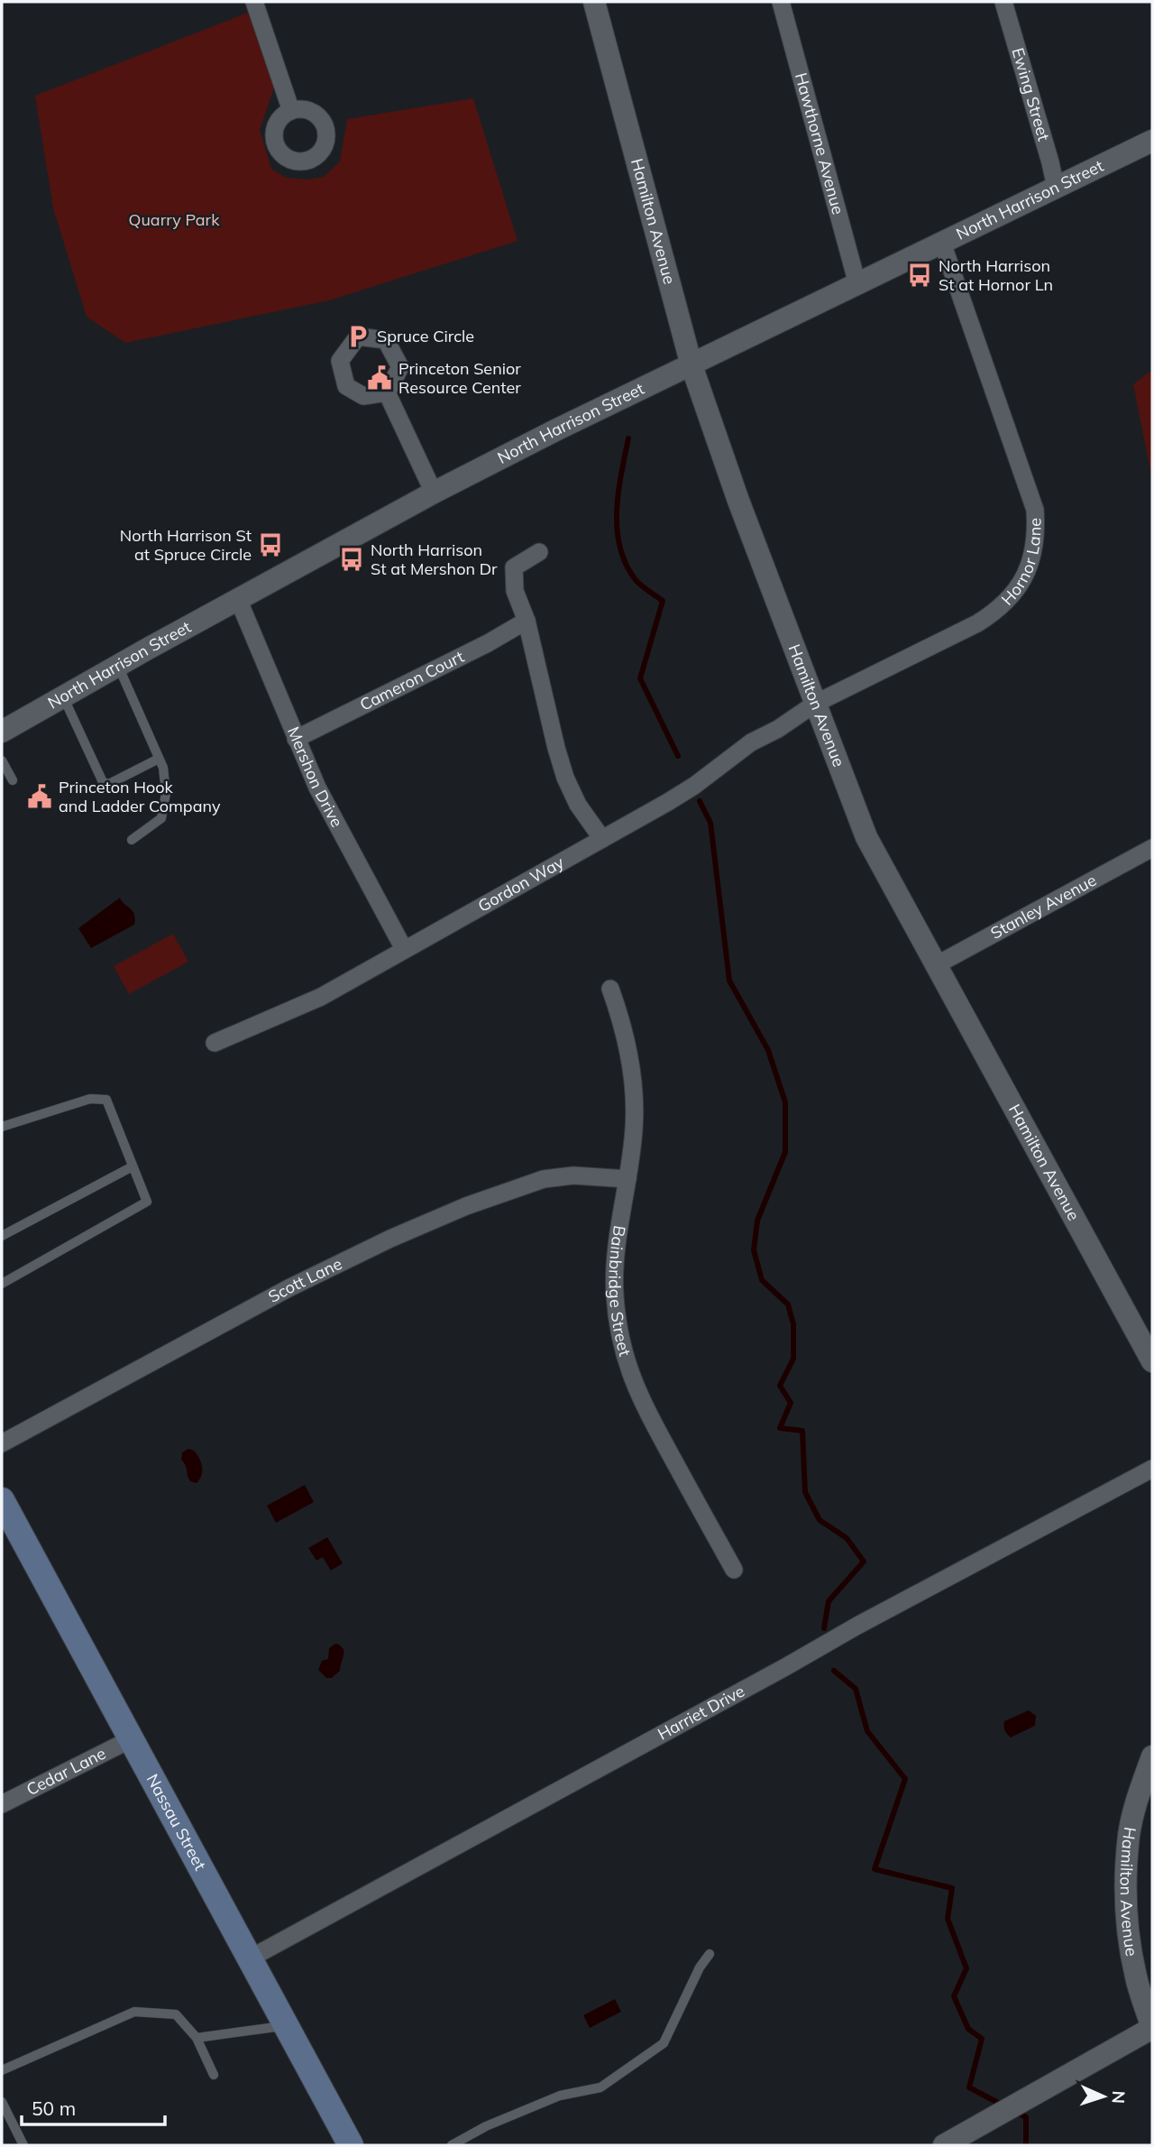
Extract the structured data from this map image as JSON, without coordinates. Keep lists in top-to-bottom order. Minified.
{"streets":{"main road":["Nassau Street"],"street":["Ewing Street","Hawthorne Avenue","North Harrison Street","Hamilton Avenue","Hornor Lane","Cameron Court","Mershon Drive","Gordon Way","Stanley Avenue","Scott Lane","Bainbridge Street","Harriet Drive","Cedar Lane"]},"crossings":[["Ewing Street","North Harrison Street"],["Hawthorne Avenue","North Harrison Street"],["North Harrison Street","Hamilton Avenue"],["North Harrison Street","Hornor Lane"],["North Harrison Street","Mershon Drive"],["Hamilton Avenue","Hornor Lane"],["Hamilton Avenue","Gordon Way"],["Hamilton Avenue","Stanley Avenue"],["Hornor Lane","Gordon Way"],["Cameron Court","Mershon Drive"],["Mershon Drive","Gordon Way"],["Scott Lane","Bainbridge Street"],["Harriet Drive","Nassau Street"],["Cedar Lane","Nassau Street"]],"parks":["Quarry Park"],"places":{"bus stop":["North Harrison St at Hornor Ln","North Harrison St at Spruce Circle","North Harrison St at Mershon Dr"],"parking":["Spruce Circle"],"public building":["Princeton Senior Resource Center","Princeton Hook and Ladder Company"]},"scale_bar":"50 m","north":"right"}
